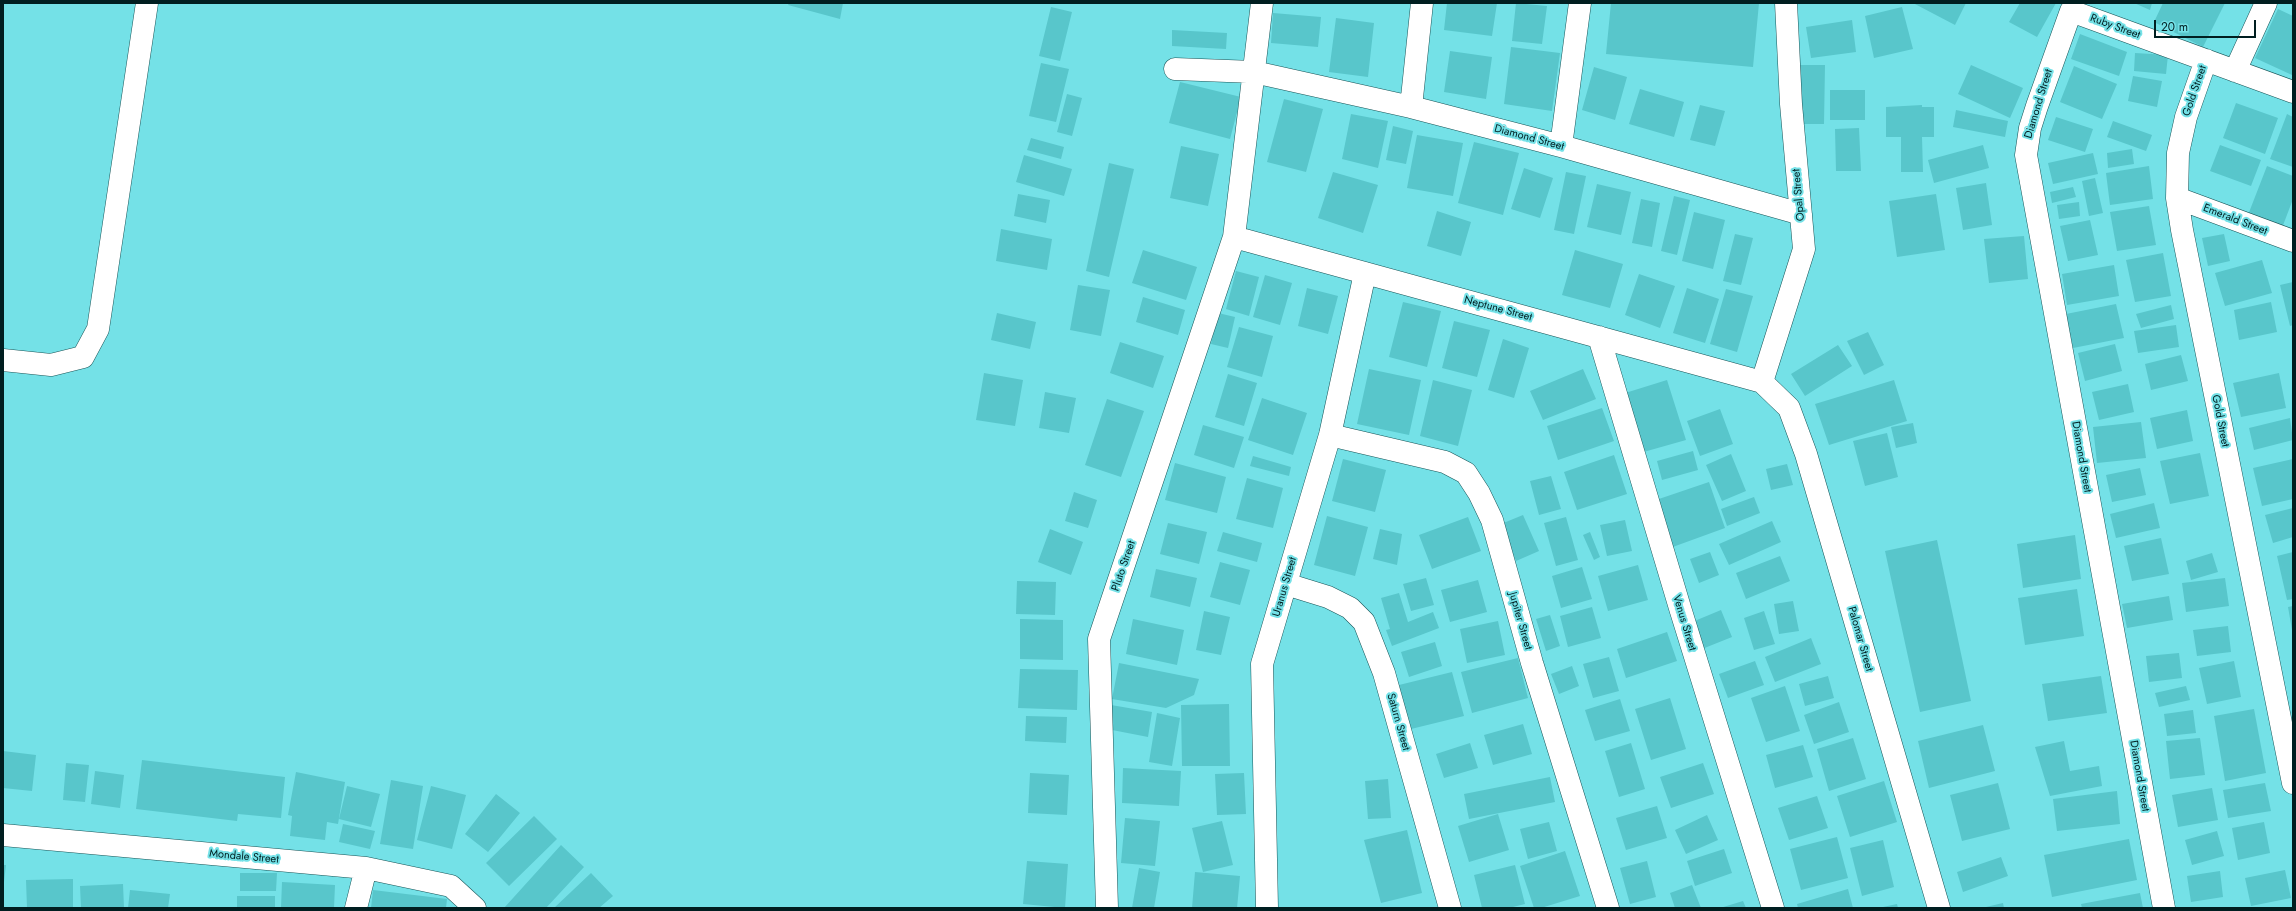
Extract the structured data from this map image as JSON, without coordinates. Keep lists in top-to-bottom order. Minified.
{"streets":{"street":["Ruby Street","Gold Street","Diamond Street","Opal Street","Emerald Street","Neptune Street","Pluto Street","Uranus Street","Jupiter Street","Venus Street","Palomar Street","Saturn Street","Mondale Street"]},"crossings":[["Ruby Street","Gold Street"],["Ruby Street","Diamond Street"],["Gold Street","Emerald Street"],["Diamond Street","Opal Street"],["Diamond Street","Pluto Street"],["Opal Street","Neptune Street"],["Opal Street","Palomar Street"],["Neptune Street","Pluto Street"],["Neptune Street","Uranus Street"],["Neptune Street","Venus Street"],["Neptune Street","Palomar Street"],["Uranus Street","Jupiter Street"],["Uranus Street","Saturn Street"]],"scale_bar":"20 m"}
